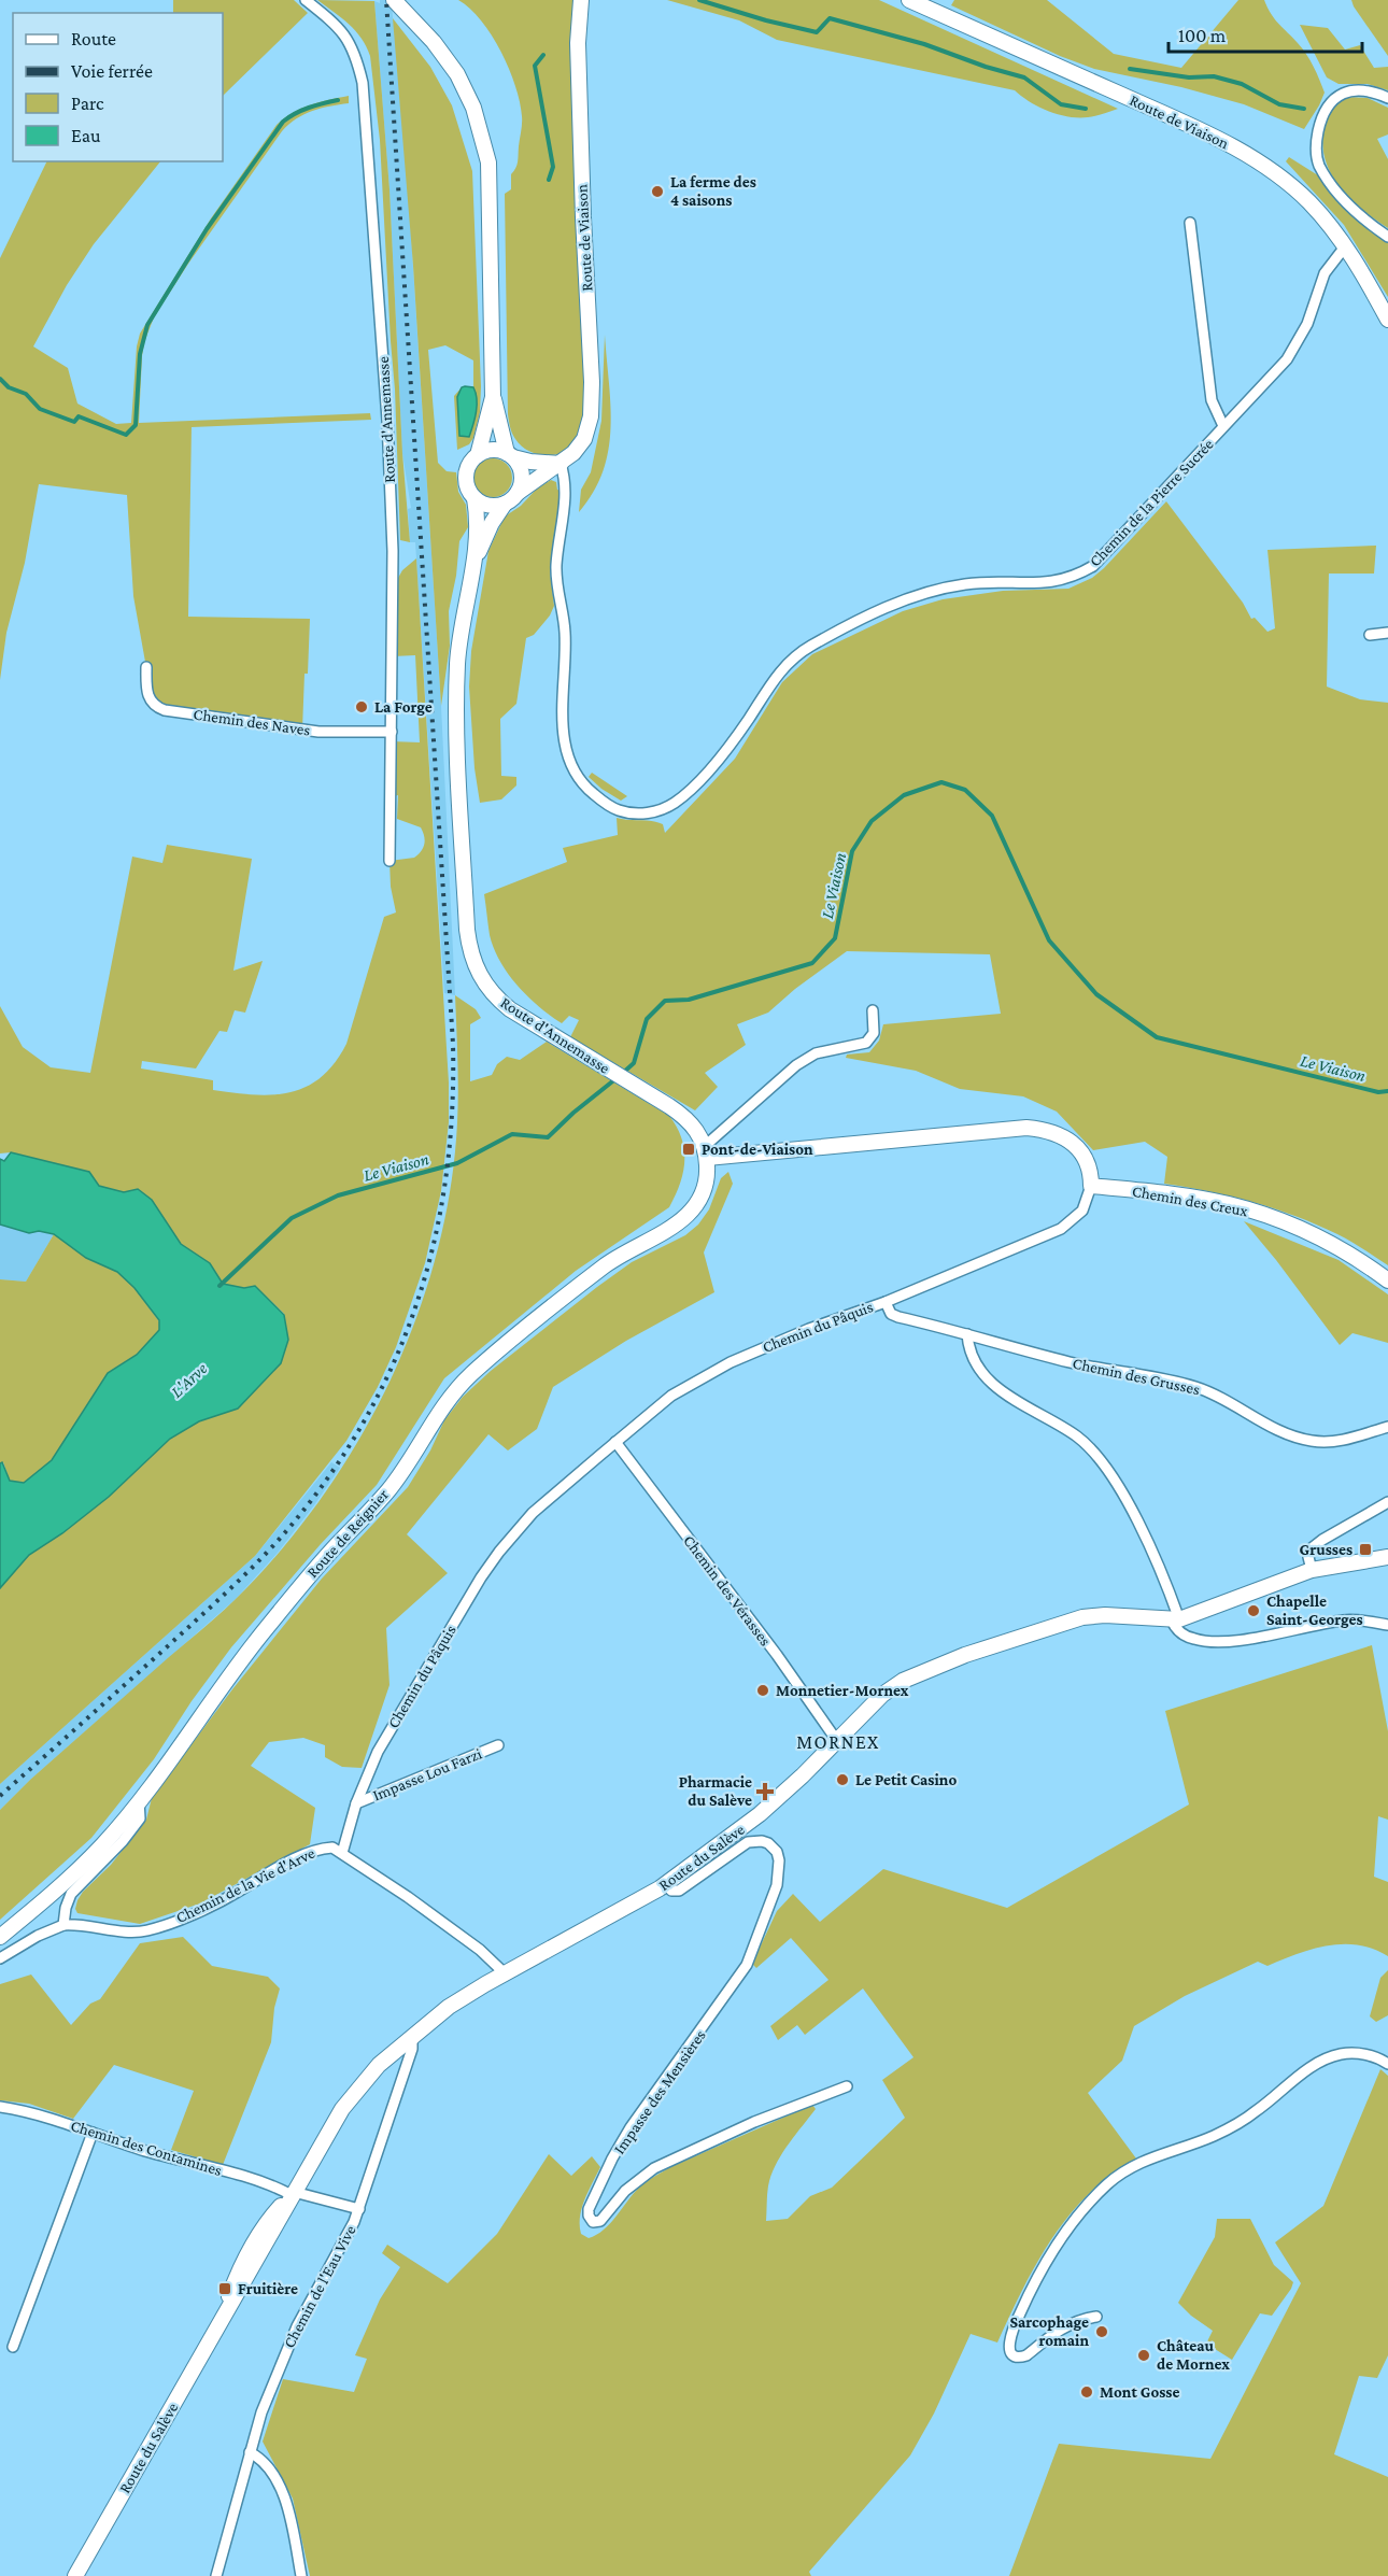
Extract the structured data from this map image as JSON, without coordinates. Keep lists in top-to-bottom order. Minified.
{"streets":{"main road":["Route de Viaison","Route d'Annemasse","Chemin des Creux","Route de Reignier","Route du Salève"],"street":["Chemin de la Pierre Sucrée","Chemin des Naves","Chemin du Pâquis","Chemin des Grusses","Chemin des Vérasses","Impasse Lou Farzi","Chemin de la Vie d'Arve","Impasse des Mensières","Chemin des Contamines","Chemin de l'Eau Vive"]},"crossings":[["Route de Viaison","Route d'Annemasse"],["Route de Viaison","Chemin de la Pierre Sucrée"],["Route d'Annemasse","Chemin des Naves"],["Route d'Annemasse","Route de Reignier"],["Chemin des Creux","Chemin du Pâquis"],["Chemin du Pâquis","Chemin des Grusses"],["Chemin du Pâquis","Chemin des Vérasses"],["Chemin du Pâquis","Impasse Lou Farzi"],["Chemin du Pâquis","Chemin de la Vie d'Arve"],["Chemin des Vérasses","Route du Salève"],["Route du Salève","Impasse des Mensières"],["Route du Salève","Chemin des Contamines"],["Route du Salève","Chemin de l'Eau Vive"],["Chemin des Contamines","Chemin de l'Eau Vive"]],"districts":["MORNEX"],"water":["Le Viaison","L'Arve"],"places":{"other":["La ferme des 4 saisons","La Forge","Chapelle Saint-Georges","Monnetier-Mornex","Le Petit Casino","Sarcophage romain","Château de Mornex","Mont Gosse"],"transit":["Pont-de-Viaison","Grusses","Fruitière"],"health":["Pharmacie du Salève"]},"legend":["Route","Voie ferrée","Parc","Eau"],"scale_bar":"100 m"}
